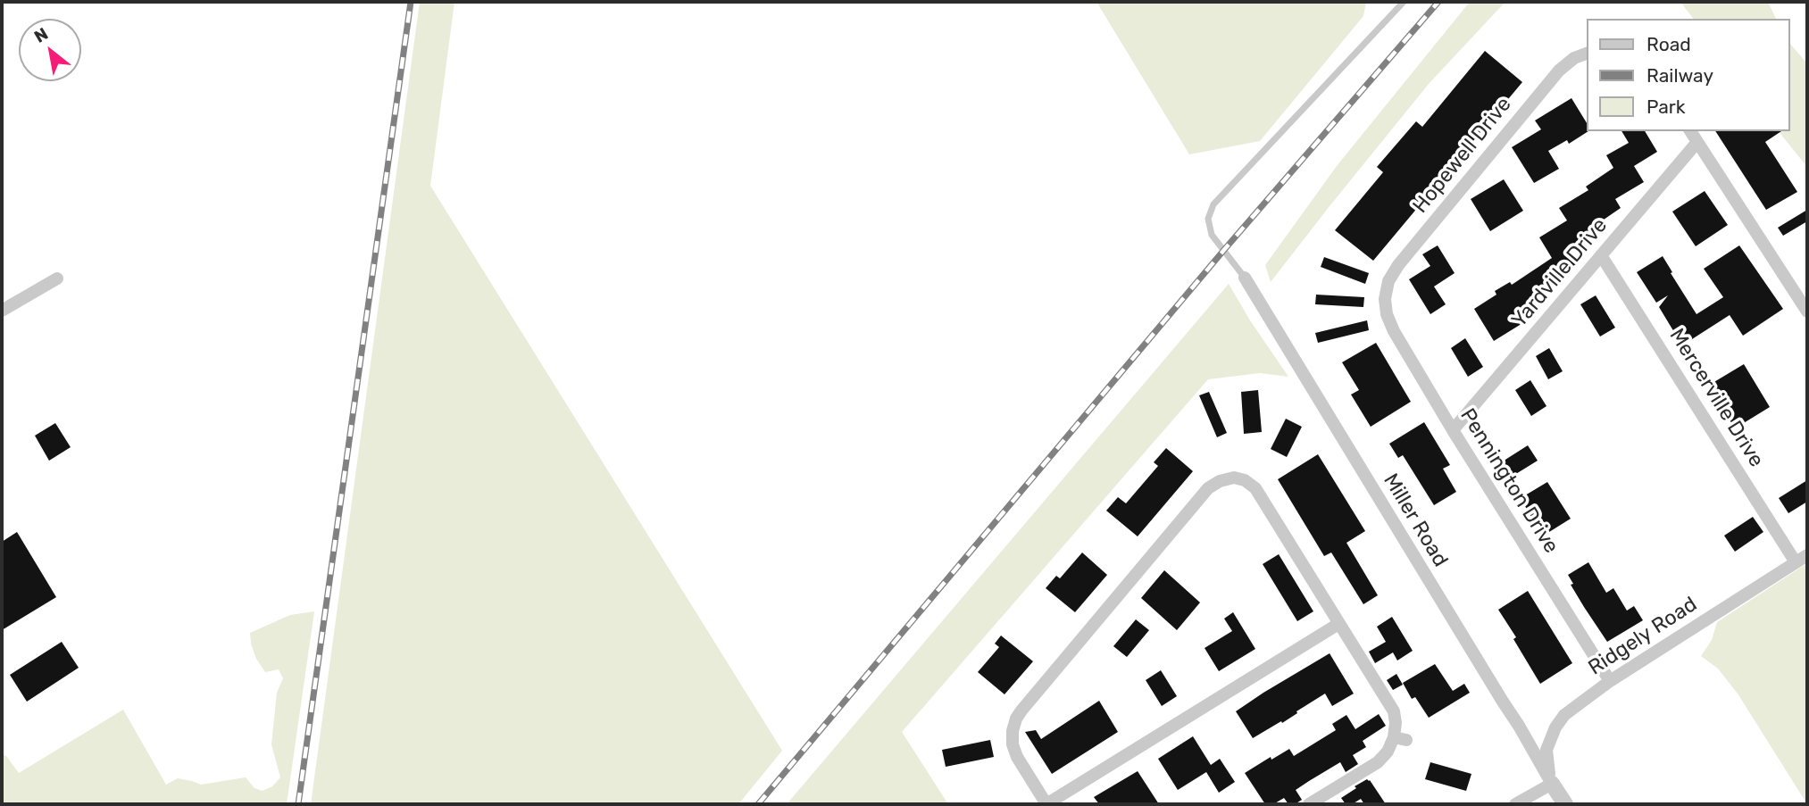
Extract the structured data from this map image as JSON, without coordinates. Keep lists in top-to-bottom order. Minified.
{"streets":{"street":["Hopewell Drive","Yardville Drive","Mercerville Drive","Pennington Drive","Miller Road","Ridgely Road"]},"crossings":[["Hopewell Drive","Pennington Drive"],["Yardville Drive","Mercerville Drive"],["Yardville Drive","Pennington Drive"],["Mercerville Drive","Ridgely Road"],["Pennington Drive","Ridgely Road"],["Miller Road","Ridgely Road"]],"legend":["Road","Railway","Park"],"north":"top left"}
